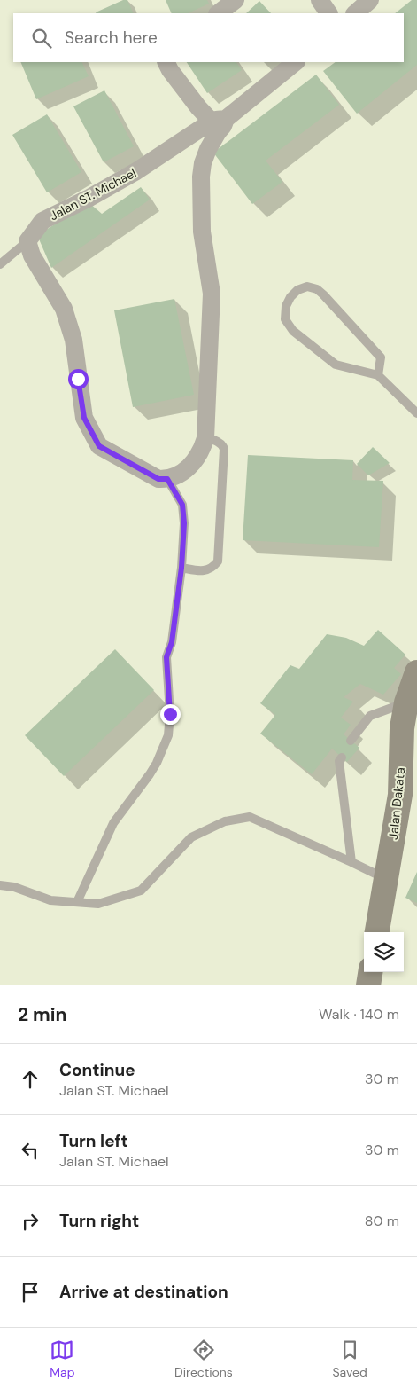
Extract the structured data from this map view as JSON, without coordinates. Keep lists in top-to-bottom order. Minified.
{"streets":{"street":["Jalan ST. Michael","Jalan Dakata"]},"page":{"search":"Search here","heading":["2 min","Walk · 140 m"],"list":[["Continue","Jalan ST. Michael","30 m"],["Turn left","Jalan ST. Michael","30 m"],["Turn right","80 m"],"Arrive at destination"],"nav":["Map","Directions","Saved"]}}
